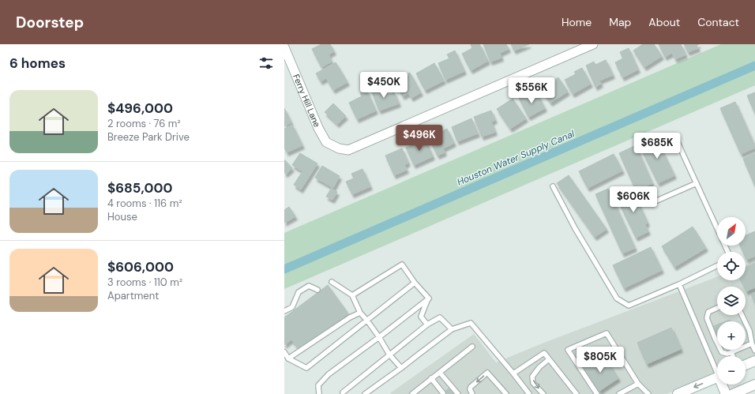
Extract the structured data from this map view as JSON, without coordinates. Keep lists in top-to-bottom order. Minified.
{"streets":{"street":["Ferry Hill Lane"]},"water":["Houston Water Supply Canal"],"north":"top right","page":{"header":"Doorstep","nav":["Home","Map","About","Contact"],"heading":"6 homes","price":["$450K","$556K","$496K","$685K","$606K","$805K"],"list":[{"name":"$496,000","note":"2 rooms · 76 m² · Breeze Park Drive"},{"name":"$685,000","note":"4 rooms · 116 m² · House"},{"name":"$606,000","note":"3 rooms · 110 m² · Apartment"}],"map_buttons":["+","−"]}}
